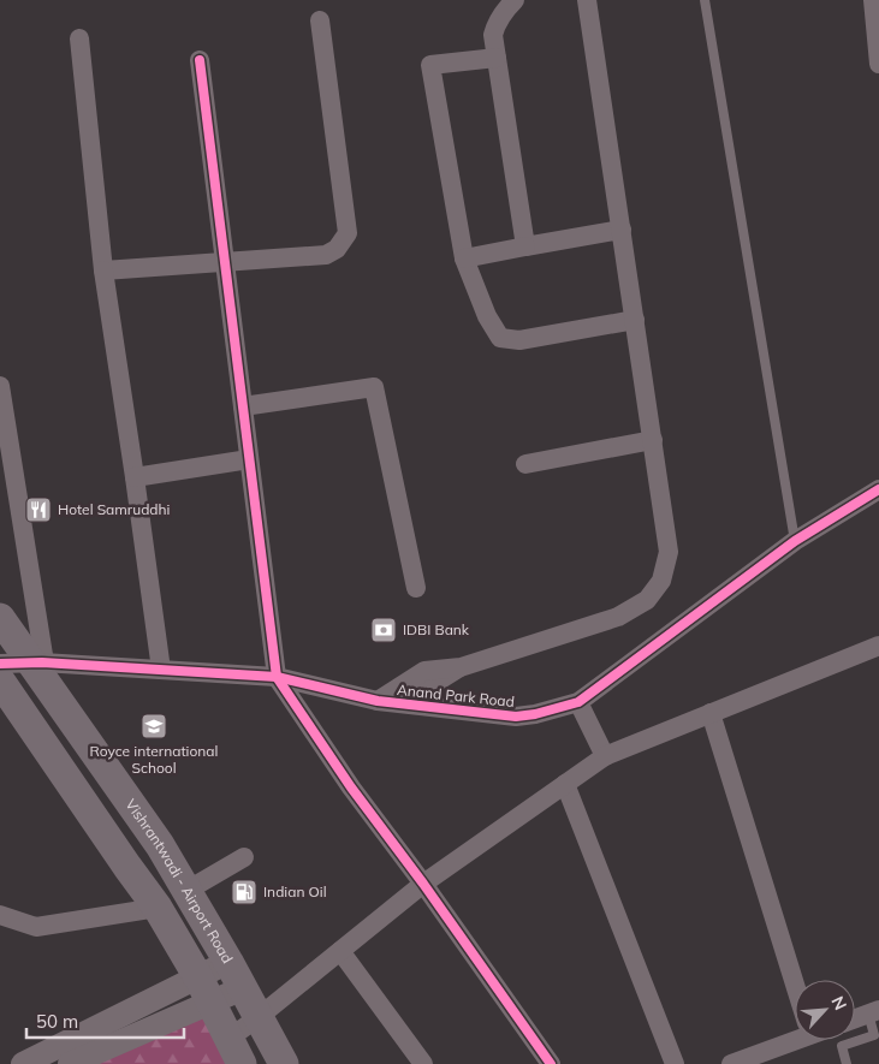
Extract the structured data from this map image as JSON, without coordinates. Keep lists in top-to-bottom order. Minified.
{"streets":{"main road":["Vishrantwadi - Airport Road"],"street":["Anand Park Road"]},"crossings":[["Anand Park Road","Vishrantwadi - Airport Road"]],"places":{"restaurant":["Hotel Samruddhi"],"bank":["IDBI Bank"],"school or university":["Royce international School"],"fuel station":["Indian Oil"]},"scale_bar":"50 m","north":"top right"}
